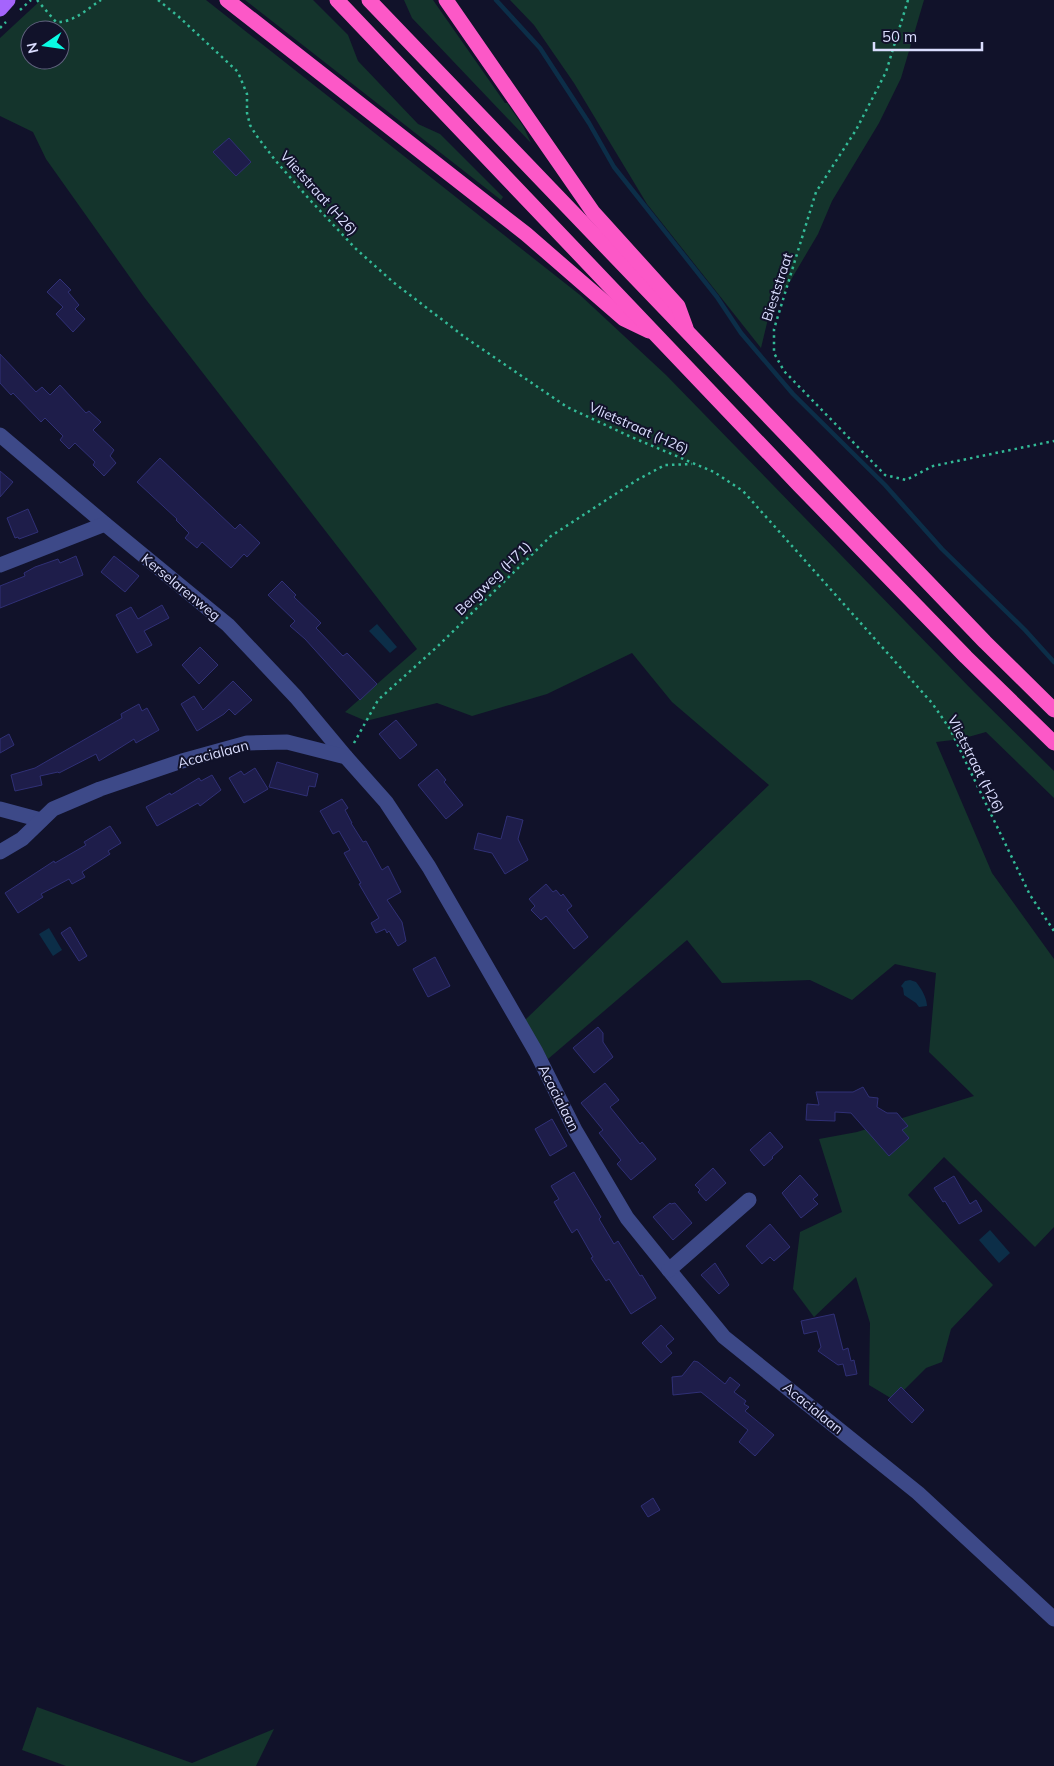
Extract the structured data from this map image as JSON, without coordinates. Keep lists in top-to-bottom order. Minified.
{"streets":{"street":["Kerselarenweg","Acacialaan"],"path":["Vlietstraat (H26)","Bieststraat","Bergweg (H71)"]},"crossings":[["Vlietstraat (H26)","Bergweg (H71)"],["Bergweg (H71)","Kerselarenweg"],["Bergweg (H71)","Acacialaan"],["Kerselarenweg","Acacialaan"]],"scale_bar":"50 m","north":"left"}
